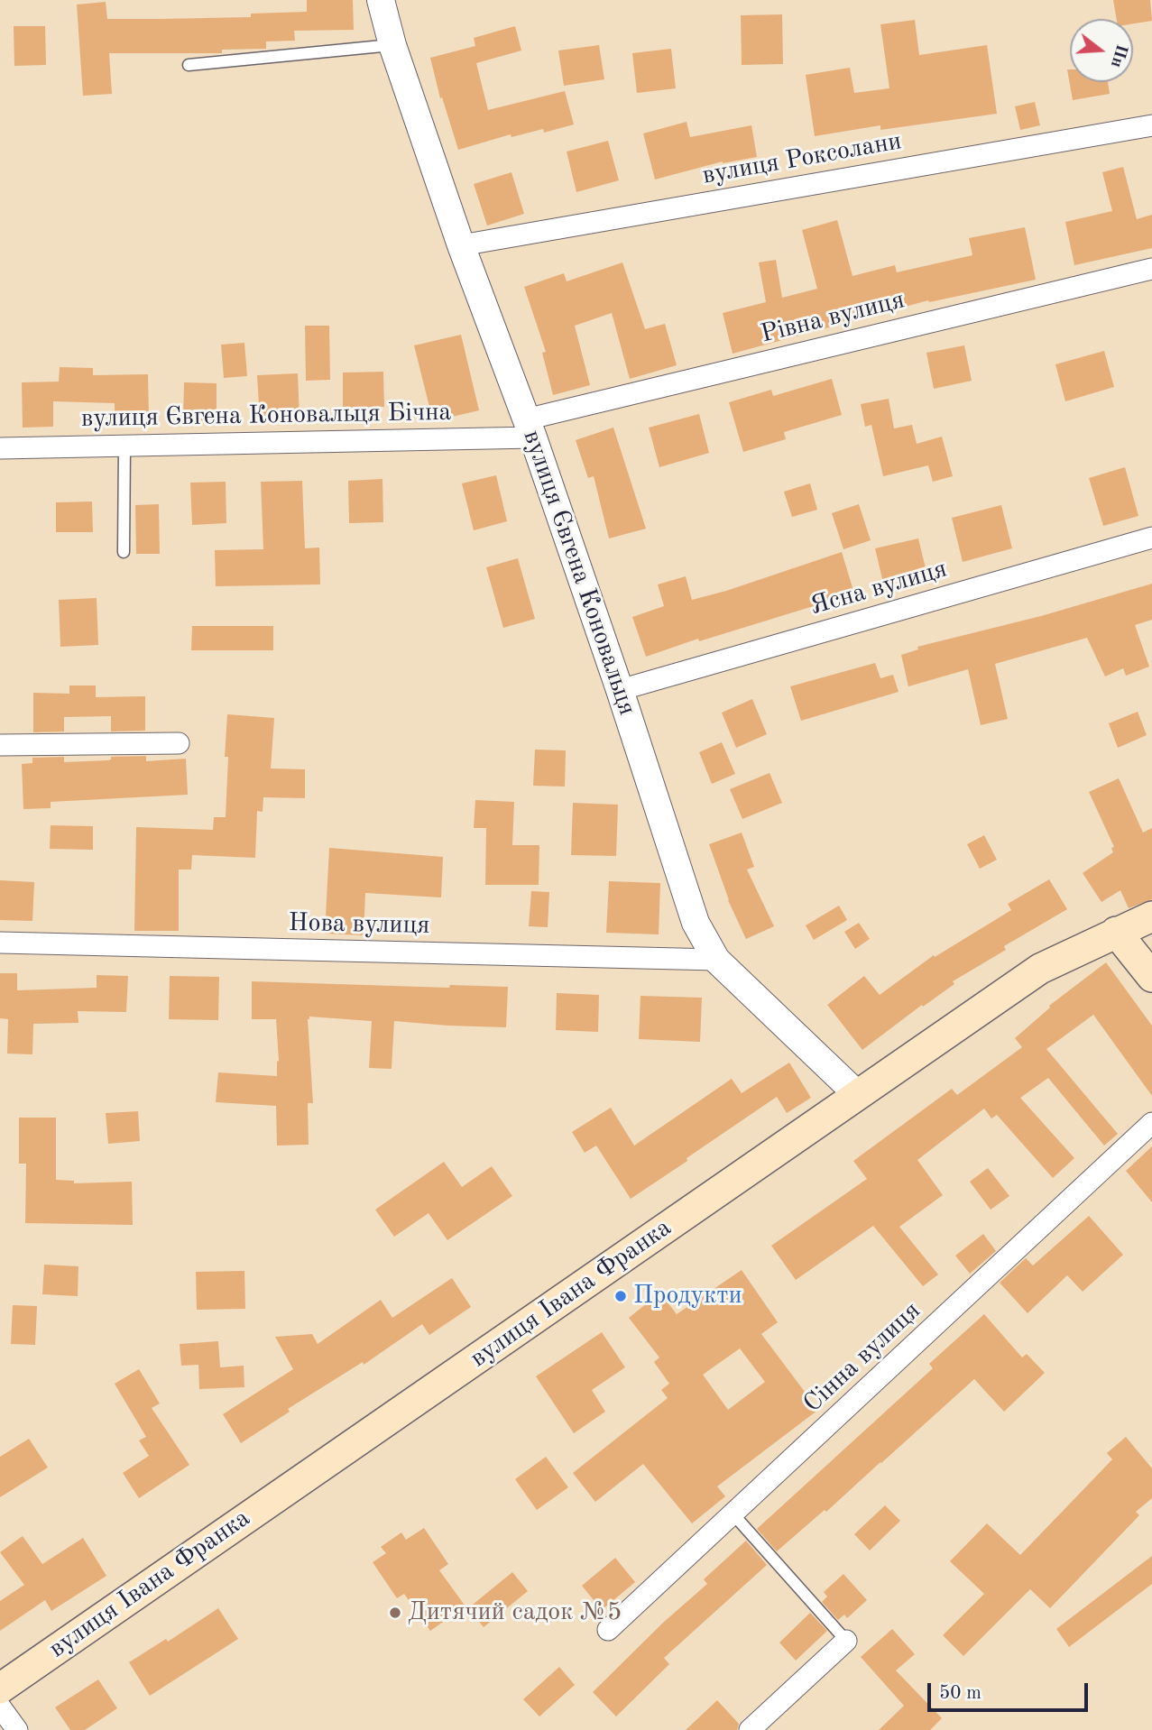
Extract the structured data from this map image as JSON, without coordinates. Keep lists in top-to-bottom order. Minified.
{"streets":{"main road":["вулиця Івана Франка"],"street":["вулиця Роксолани","Рівна вулиця","вулиця Євгена Коновальця Бічна","вулиця Євгена Коновальця","Ясна вулиця","Нова вулиця","Сінна вулиця"]},"crossings":[["вулиця Роксолани","вулиця Євгена Коновальця"],["Рівна вулиця","вулиця Євгена Коновальця Бічна"],["Рівна вулиця","вулиця Євгена Коновальця"],["вулиця Євгена Коновальця Бічна","вулиця Євгена Коновальця"],["вулиця Євгена Коновальця","Ясна вулиця"],["вулиця Євгена Коновальця","Нова вулиця"],["вулиця Євгена Коновальця","вулиця Івана Франка"]],"places":["Продукти","Дитячий садок №5"],"scale_bar":"50 m","north":"right"}
